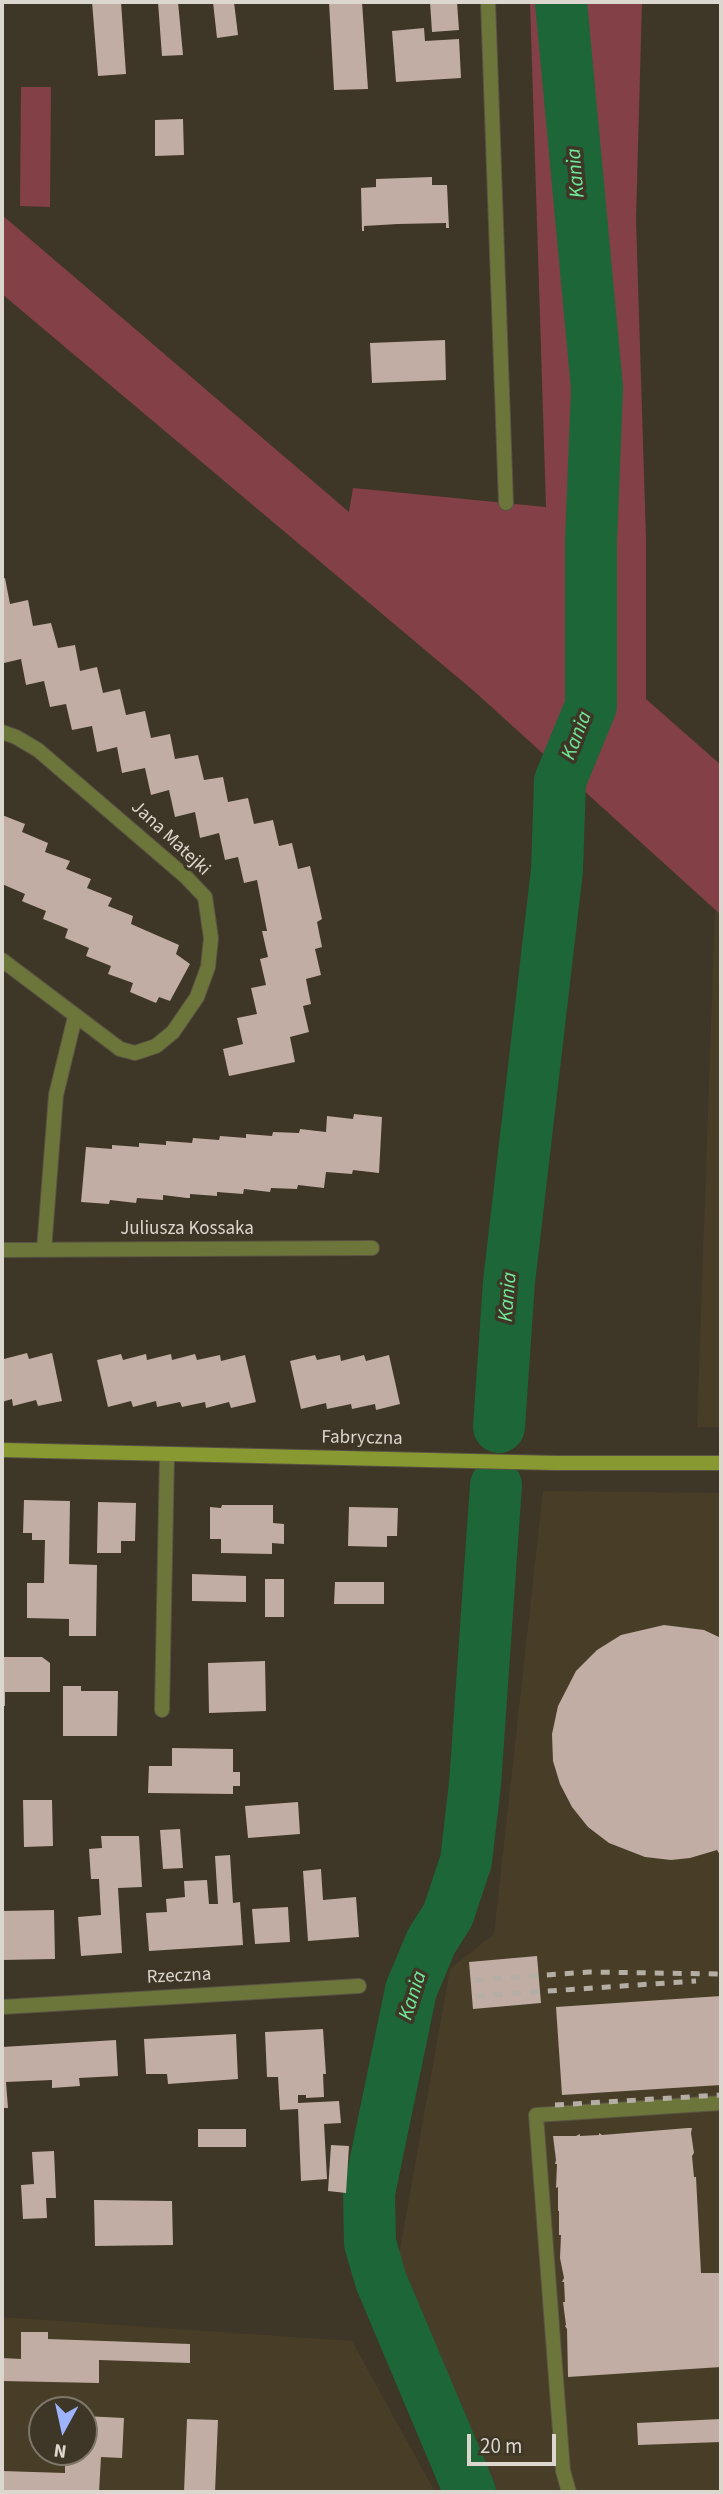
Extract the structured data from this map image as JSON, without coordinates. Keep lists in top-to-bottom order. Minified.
{"streets":{"street":["Jana Matejki","Juliusza Kossaka","Fabryczna","Rzeczna"]},"water":["Kania"],"scale_bar":"20 m","north":"bottom"}
